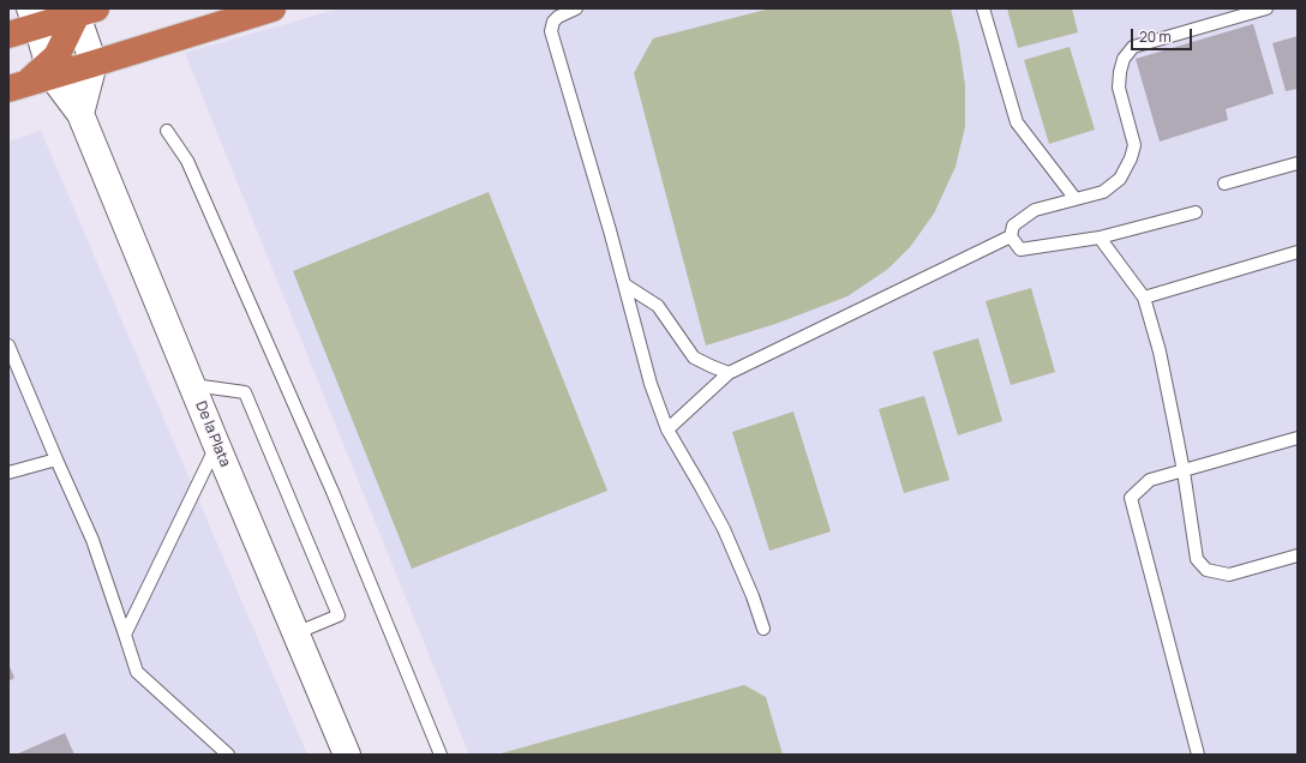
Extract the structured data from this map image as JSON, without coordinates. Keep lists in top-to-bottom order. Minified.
{"streets":{"street":["De la Plata"]},"scale_bar":"20 m"}
